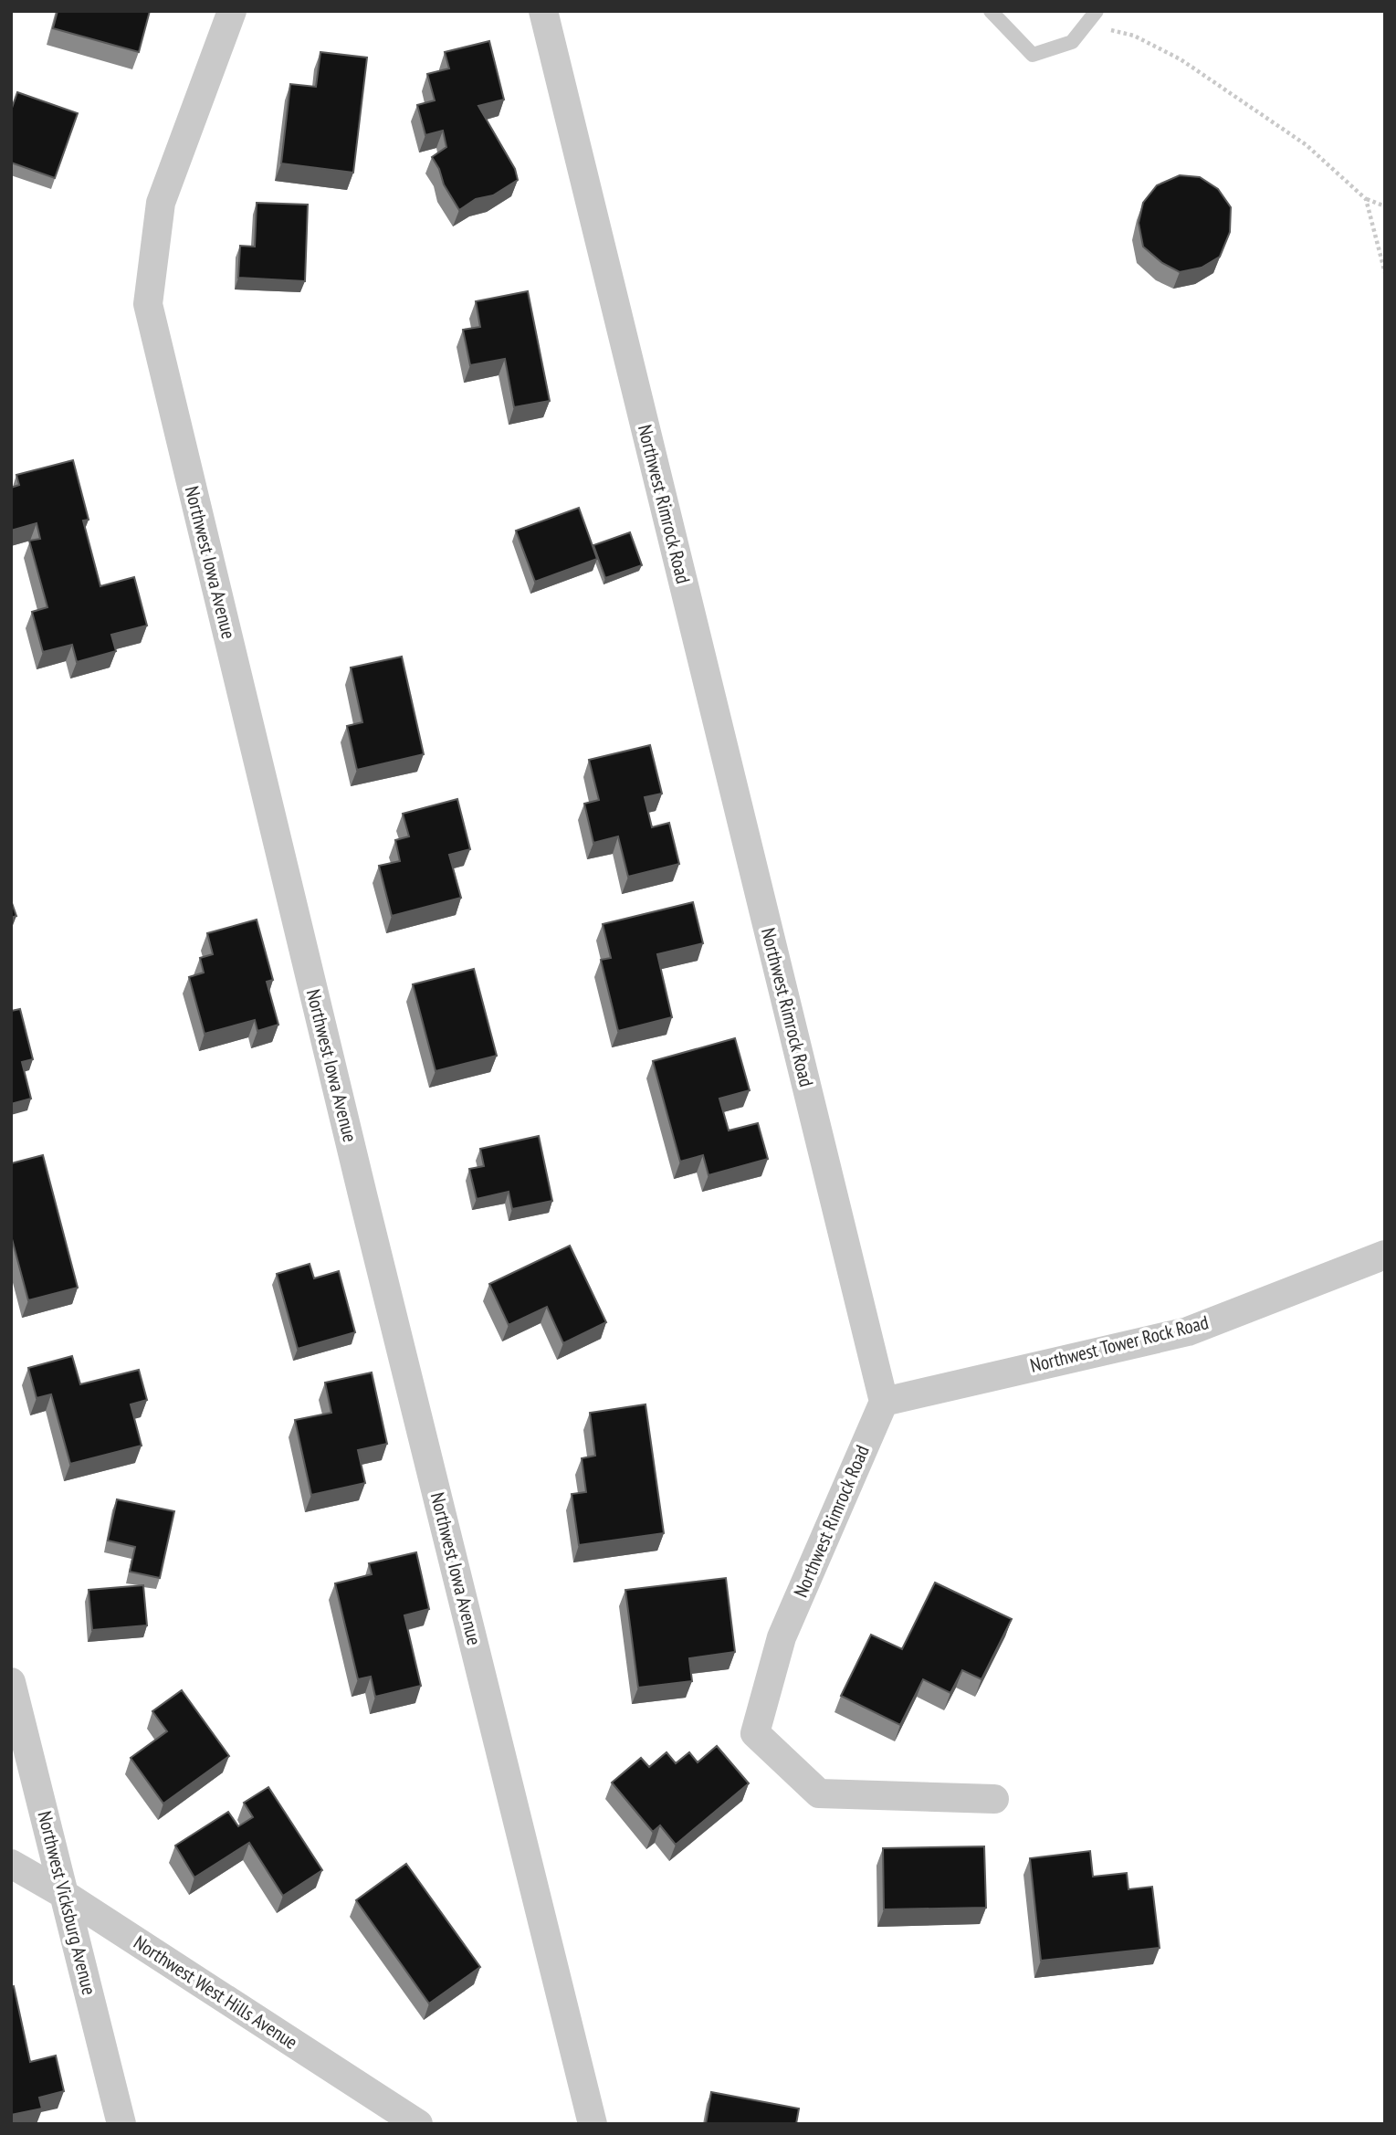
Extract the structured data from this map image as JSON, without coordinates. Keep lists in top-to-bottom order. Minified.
{"streets":{"street":["Northwest Rimrock Road","Northwest Iowa Avenue","Northwest Tower Rock Road","Northwest Vicksburg Avenue","Northwest West Hills Avenue"]},"crossings":[["Northwest Rimrock Road","Northwest Tower Rock Road"],["Northwest Vicksburg Avenue","Northwest West Hills Avenue"]]}
